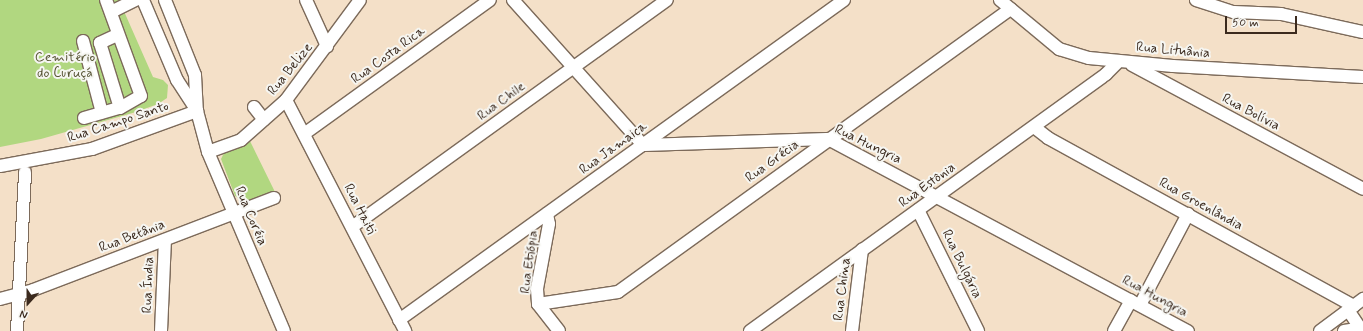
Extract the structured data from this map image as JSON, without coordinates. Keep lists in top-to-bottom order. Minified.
{"streets":{"street":["Rua Lituânia","Rua Costa Rica","Rua Belize","Rua Chile","Rua Bolívia","Rua Campo Santo","Rua Hungria","Rua Jamaica","Rua Grécia","Rua Estônia","Rua Groenlândia","Rua Haiti","Rua Coréia","Rua Betânia","Rua Etiópia","Rua Bulgária","Rua Índia","Rua China"]},"crossings":[["Rua Lituânia","Rua Bolívia"],["Rua Lituânia","Rua Grécia"],["Rua Lituânia","Rua Estônia"],["Rua Costa Rica","Rua Haiti"],["Rua Belize","Rua Haiti"],["Rua Belize","Rua Coréia"],["Rua Chile","Rua Haiti"],["Rua Bolívia","Rua Estônia"],["Rua Campo Santo","Rua Coréia"],["Rua Hungria","Rua Jamaica"],["Rua Hungria","Rua Grécia"],["Rua Hungria","Rua Estônia"],["Rua Jamaica","Rua Haiti"],["Rua Jamaica","Rua Etiópia"],["Rua Grécia","Rua Etiópia"],["Rua Estônia","Rua Groenlândia"],["Rua Estônia","Rua Bulgária"],["Rua Estônia","Rua China"],["Rua Coréia","Rua Betânia"],["Rua Betânia","Rua Índia"]],"parks":["Cemitério do Curuçá"],"scale_bar":"50 m","north":"bottom"}
